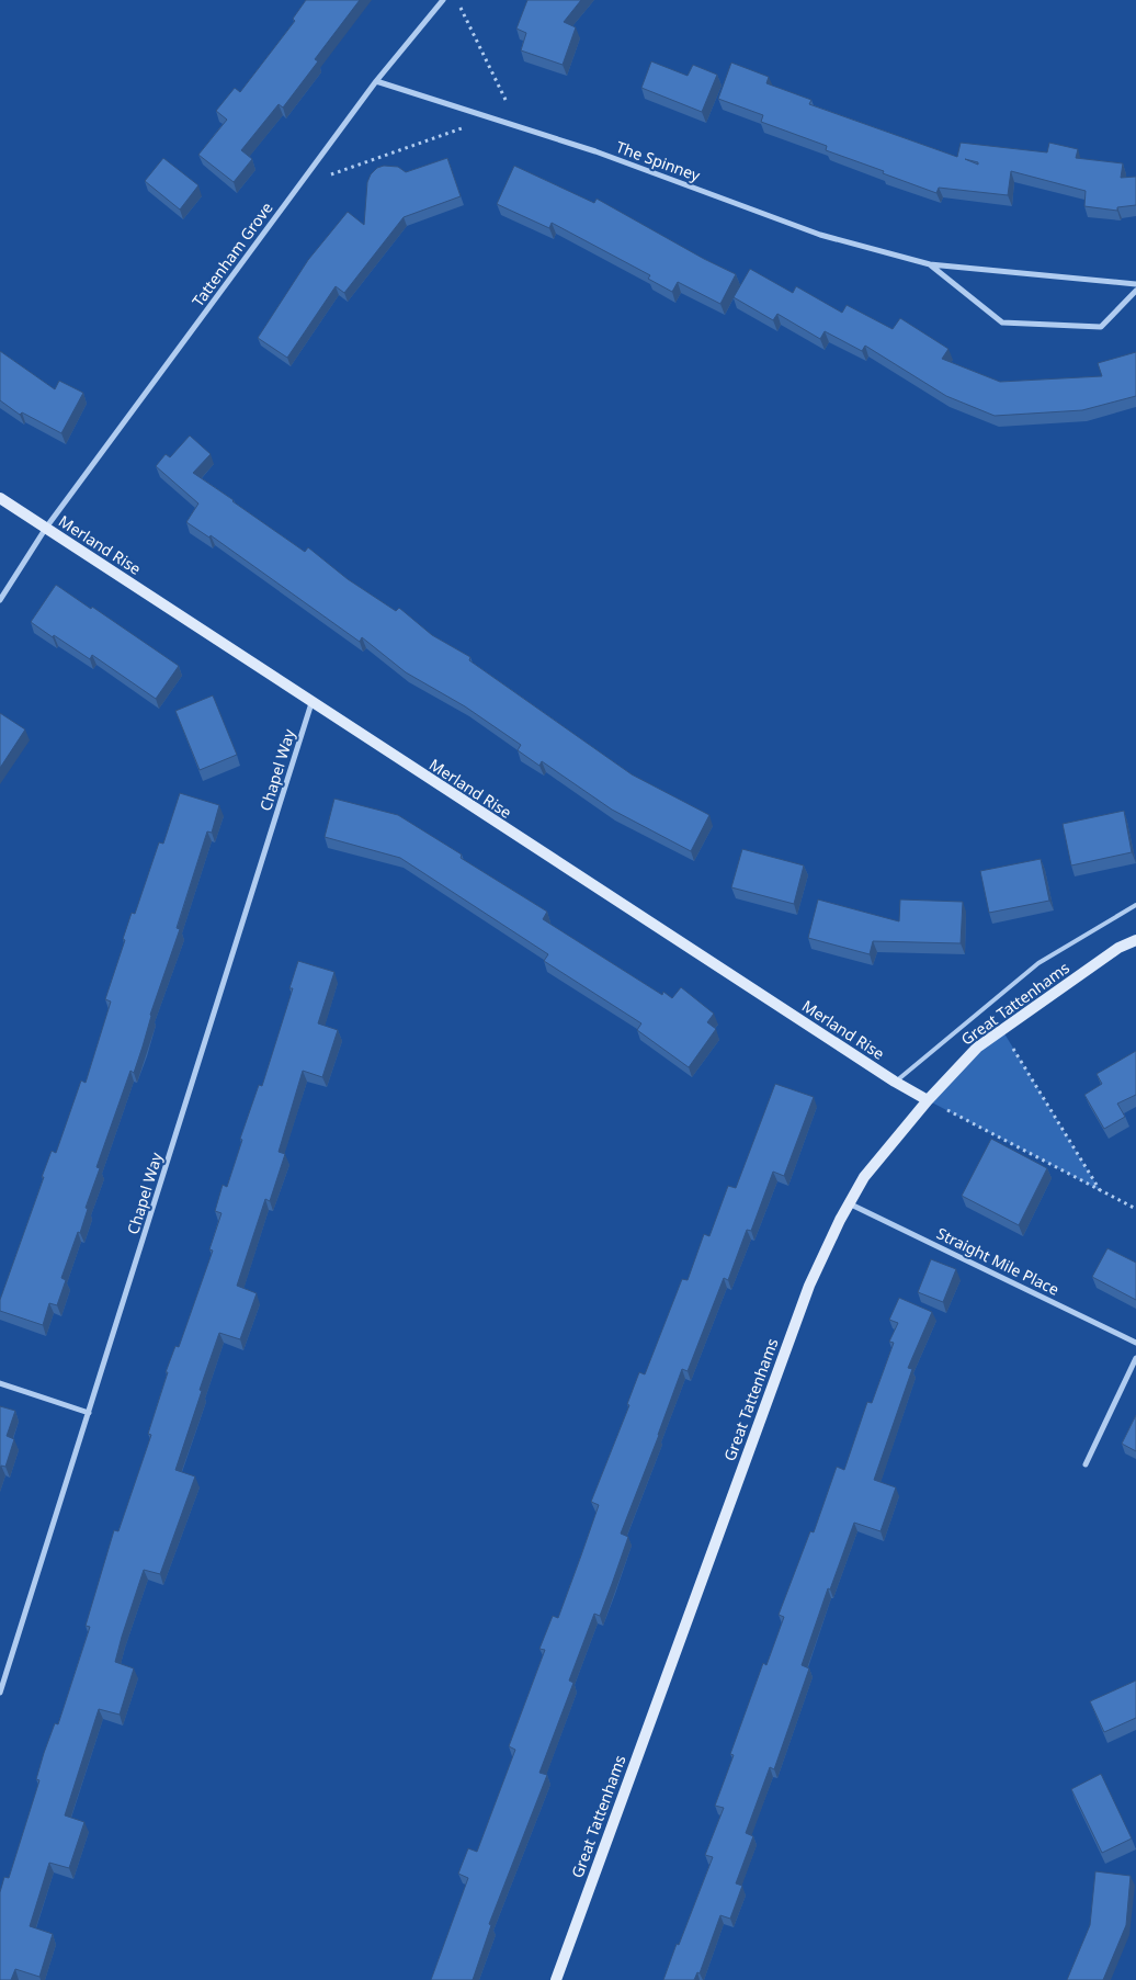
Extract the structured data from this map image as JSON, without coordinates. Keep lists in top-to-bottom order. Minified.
{"streets":{"main road":["Merland Rise","Great Tattenhams"],"street":["The Spinney","Tattenham Grove","Chapel Way","Straight Mile Place"]},"crossings":[["The Spinney","Tattenham Grove"],["Tattenham Grove","Merland Rise"],["Merland Rise","Chapel Way"],["Merland Rise","Great Tattenhams"],["Great Tattenhams","Straight Mile Place"]]}
